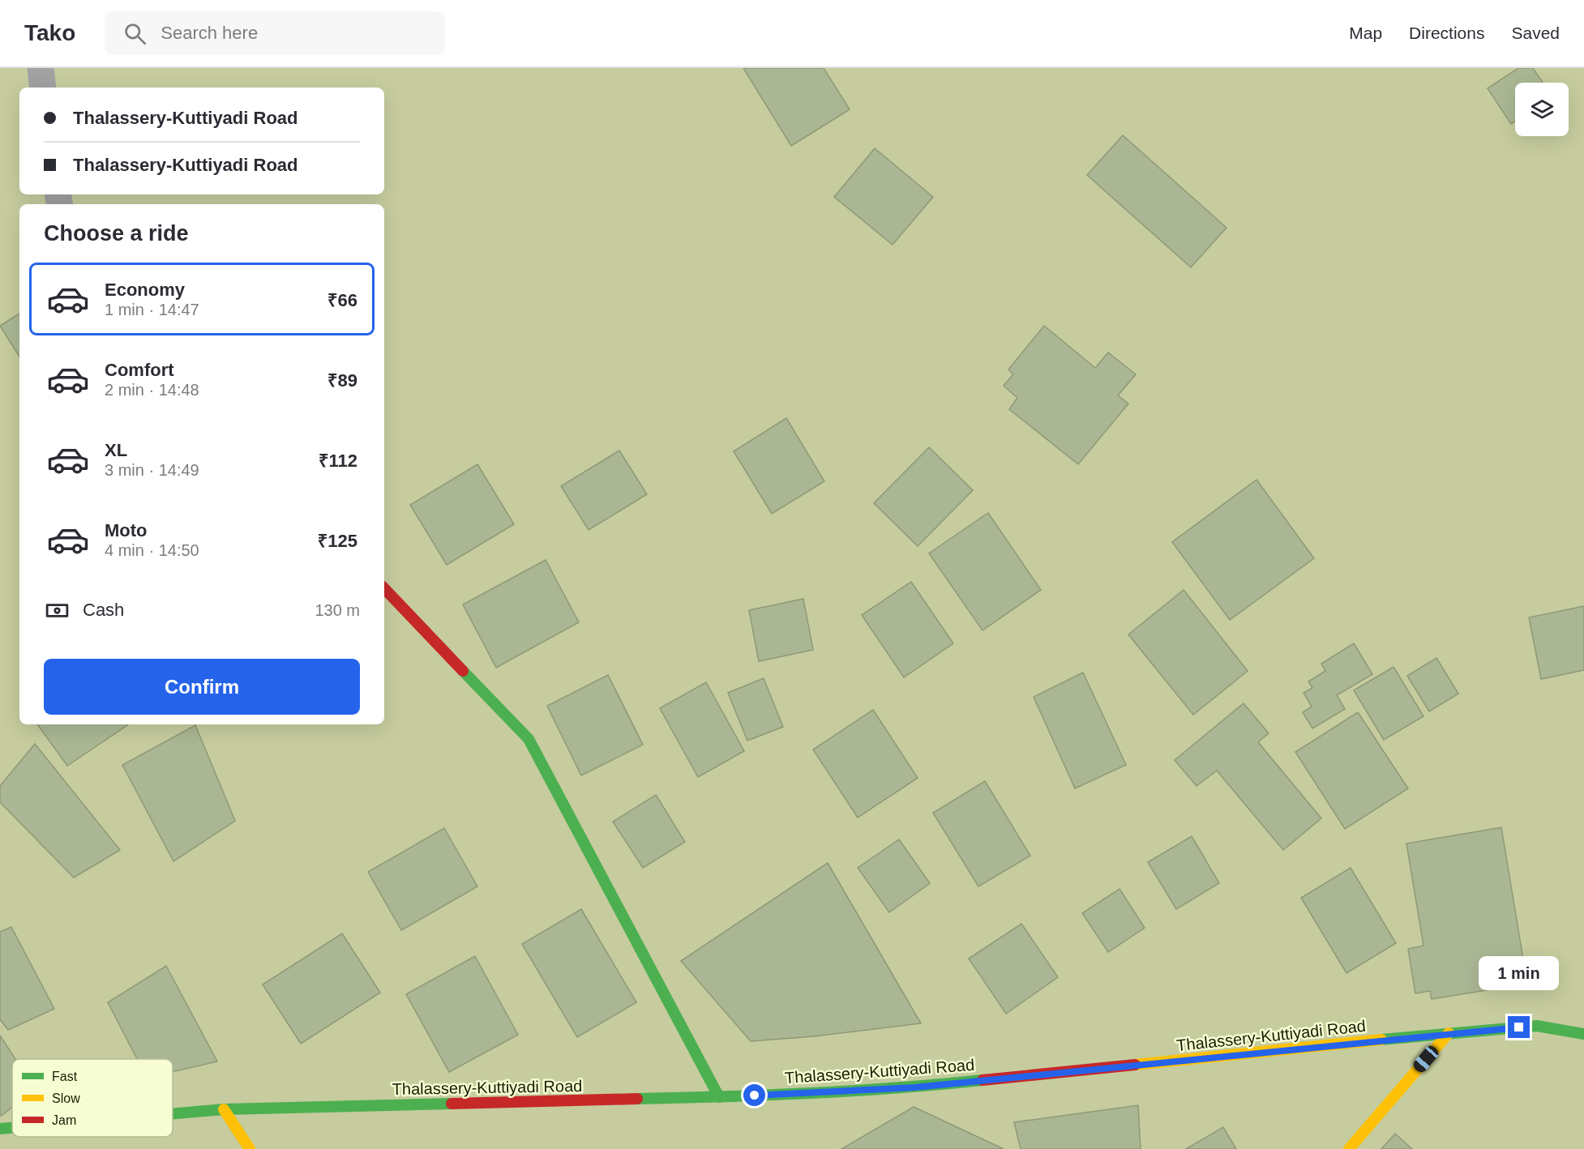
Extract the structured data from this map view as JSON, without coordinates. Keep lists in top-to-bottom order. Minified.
{"streets":{"main road":["Thalassery-Kuttiyadi Road"]},"legend":["Fast","Slow","Jam"],"page":{"header":"Tako","search":"Search here","nav":["Map","Directions","Saved"],"banner":["Thalassery-Kuttiyadi Road","Thalassery-Kuttiyadi Road"],"heading":"Choose a ride","list":[{"name":"Economy","note":"1 min · 14:47","value":"₹66"},{"name":"Comfort","note":"2 min · 14:48","value":"₹89"},{"name":"XL","note":"3 min · 14:49","value":"₹112"},{"name":"Moto","note":"4 min · 14:50","value":"₹125"}],"pay":["Cash","130 m"],"buttons":"Confirm","bubble":"1 min"}}
